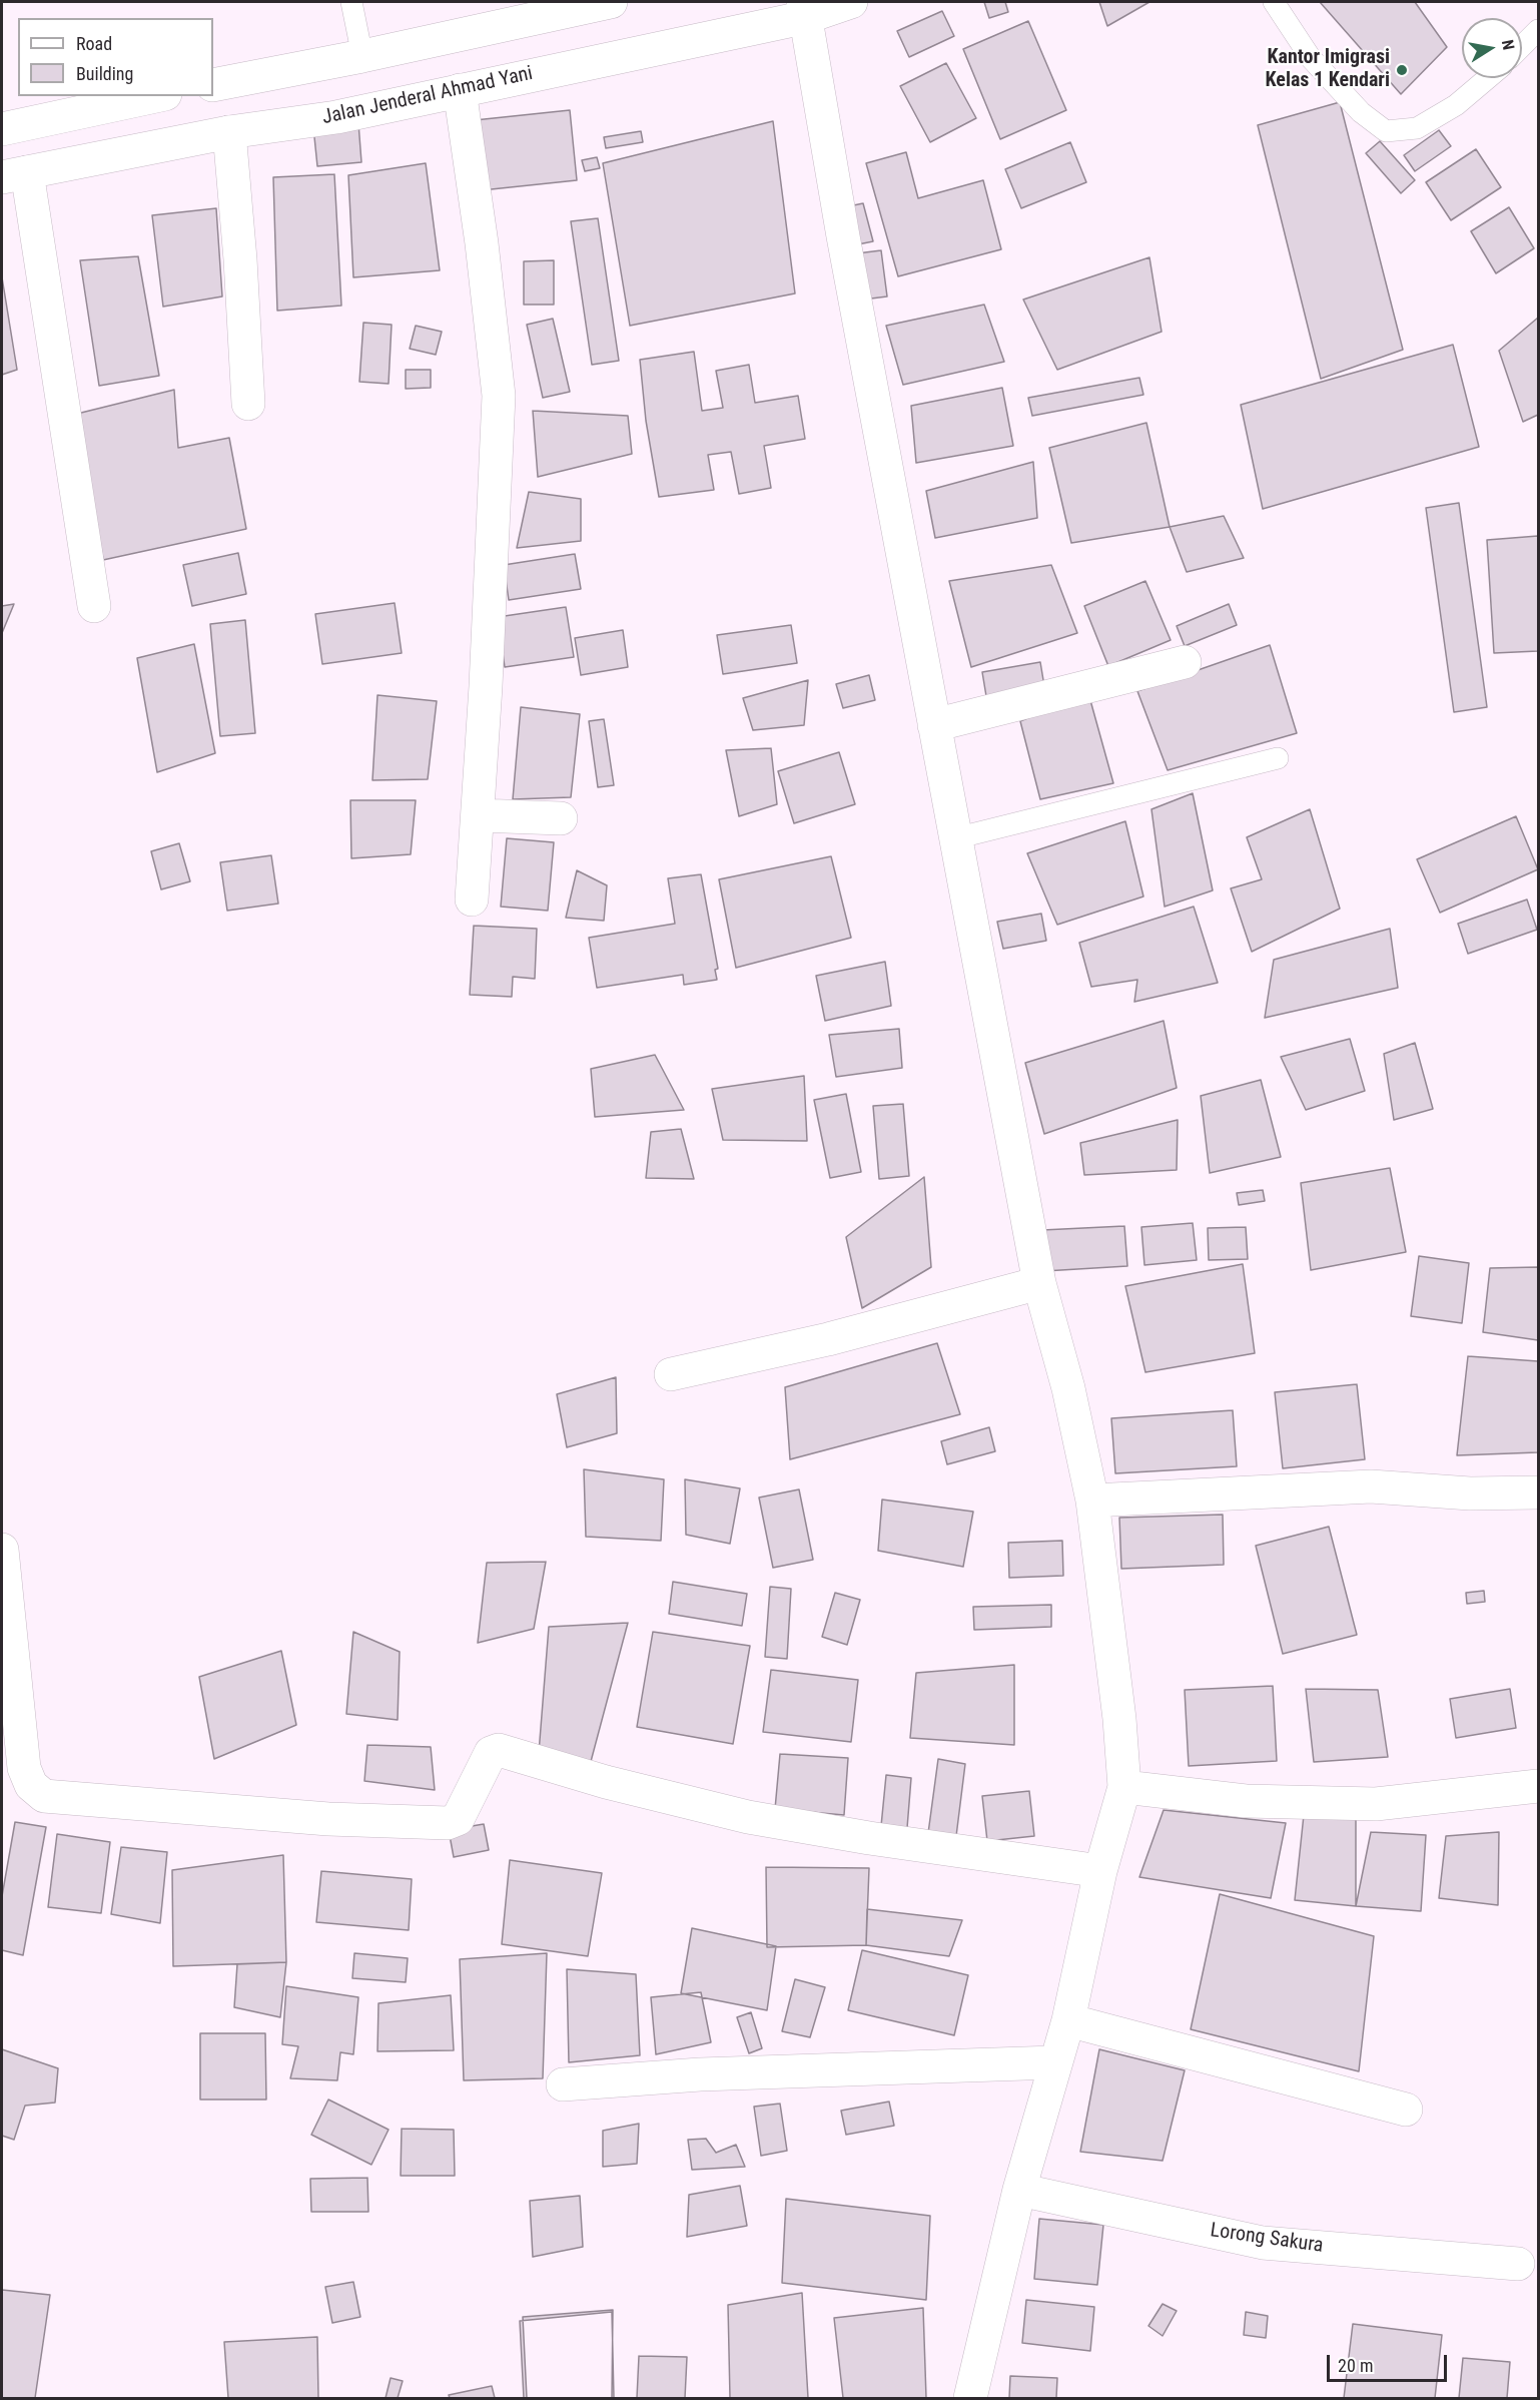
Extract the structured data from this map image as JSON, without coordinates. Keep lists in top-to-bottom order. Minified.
{"streets":{"main road":["Jalan Jenderal Ahmad Yani","Lorong Sakura"]},"places":["Kantor Imigrasi Kelas 1 Kendari"],"legend":["Road","Building"],"scale_bar":"20 m","north":"right"}
